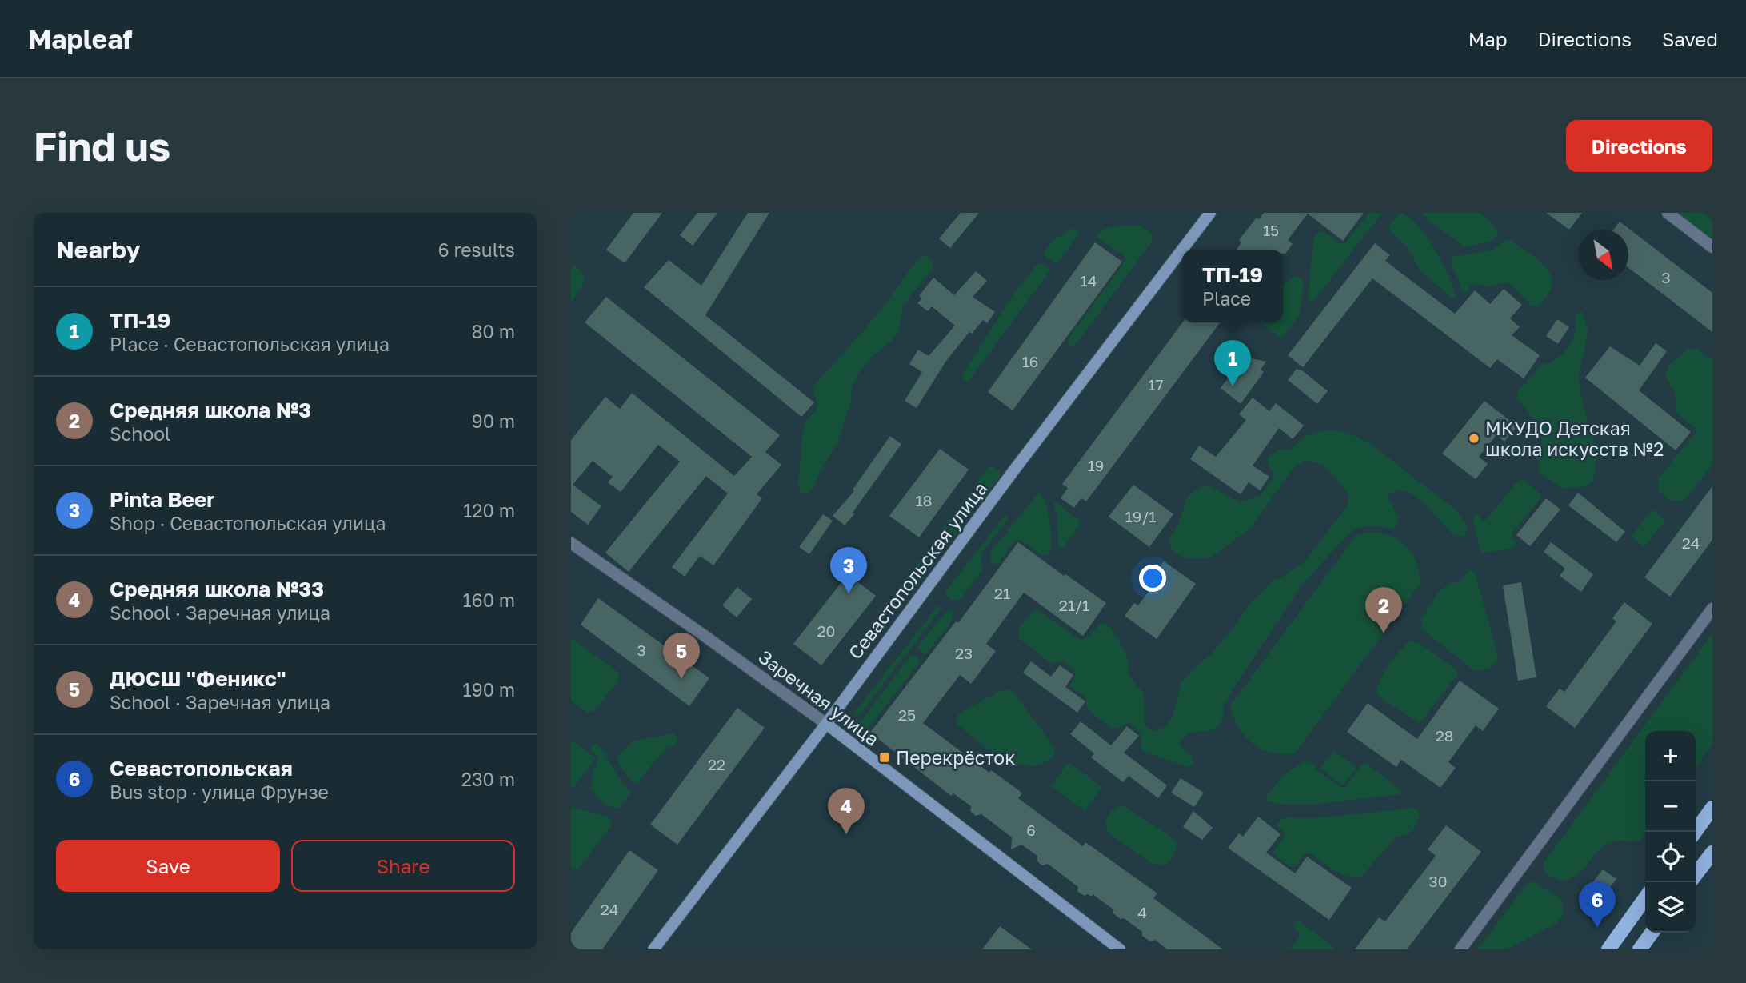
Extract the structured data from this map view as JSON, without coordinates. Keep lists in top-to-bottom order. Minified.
{"streets":{"main road":["Севастопольская улица","Заречная улица"]},"crossings":[["Севастопольская улица","Заречная улица"]],"places":{"other":["МКУДО Детская школа искусств №2"],"transit":["Перекрёсток"]},"house_numbers":["15","3","14","16","17","19","18","19/1","24","21","21/1","20","3","23","25","28","22","6","30","24","4"],"north":"bottom right","page":{"header":"Mapleaf","nav":["Map","Directions","Saved"],"buttons":["Directions",["Save","Share"]],"title":"Find us","heading":["Nearby","6 results"],"popup":["ТП-19","Place"],"list":[{"mark":"1","name":"ТП-19","note":"Place · Севастопольская улица","value":"80 m"},{"mark":"2","name":"Средняя школа №3","note":"School","value":"90 m"},{"mark":"3","name":"Pinta Beer","note":"Shop · Севастопольская улица","value":"120 m"},{"mark":"4","name":"Средняя школа №33","note":"School · Заречная улица","value":"160 m"},{"mark":"5","name":"ДЮСШ \"Феникс\"","note":"School · Заречная улица","value":"190 m"},{"mark":"6","name":"Севастопольская","note":"Bus stop · улица Фрунзе","value":"230 m"}],"pins":["1","3","2","5","4","6"],"map_buttons":["+","−"]}}
